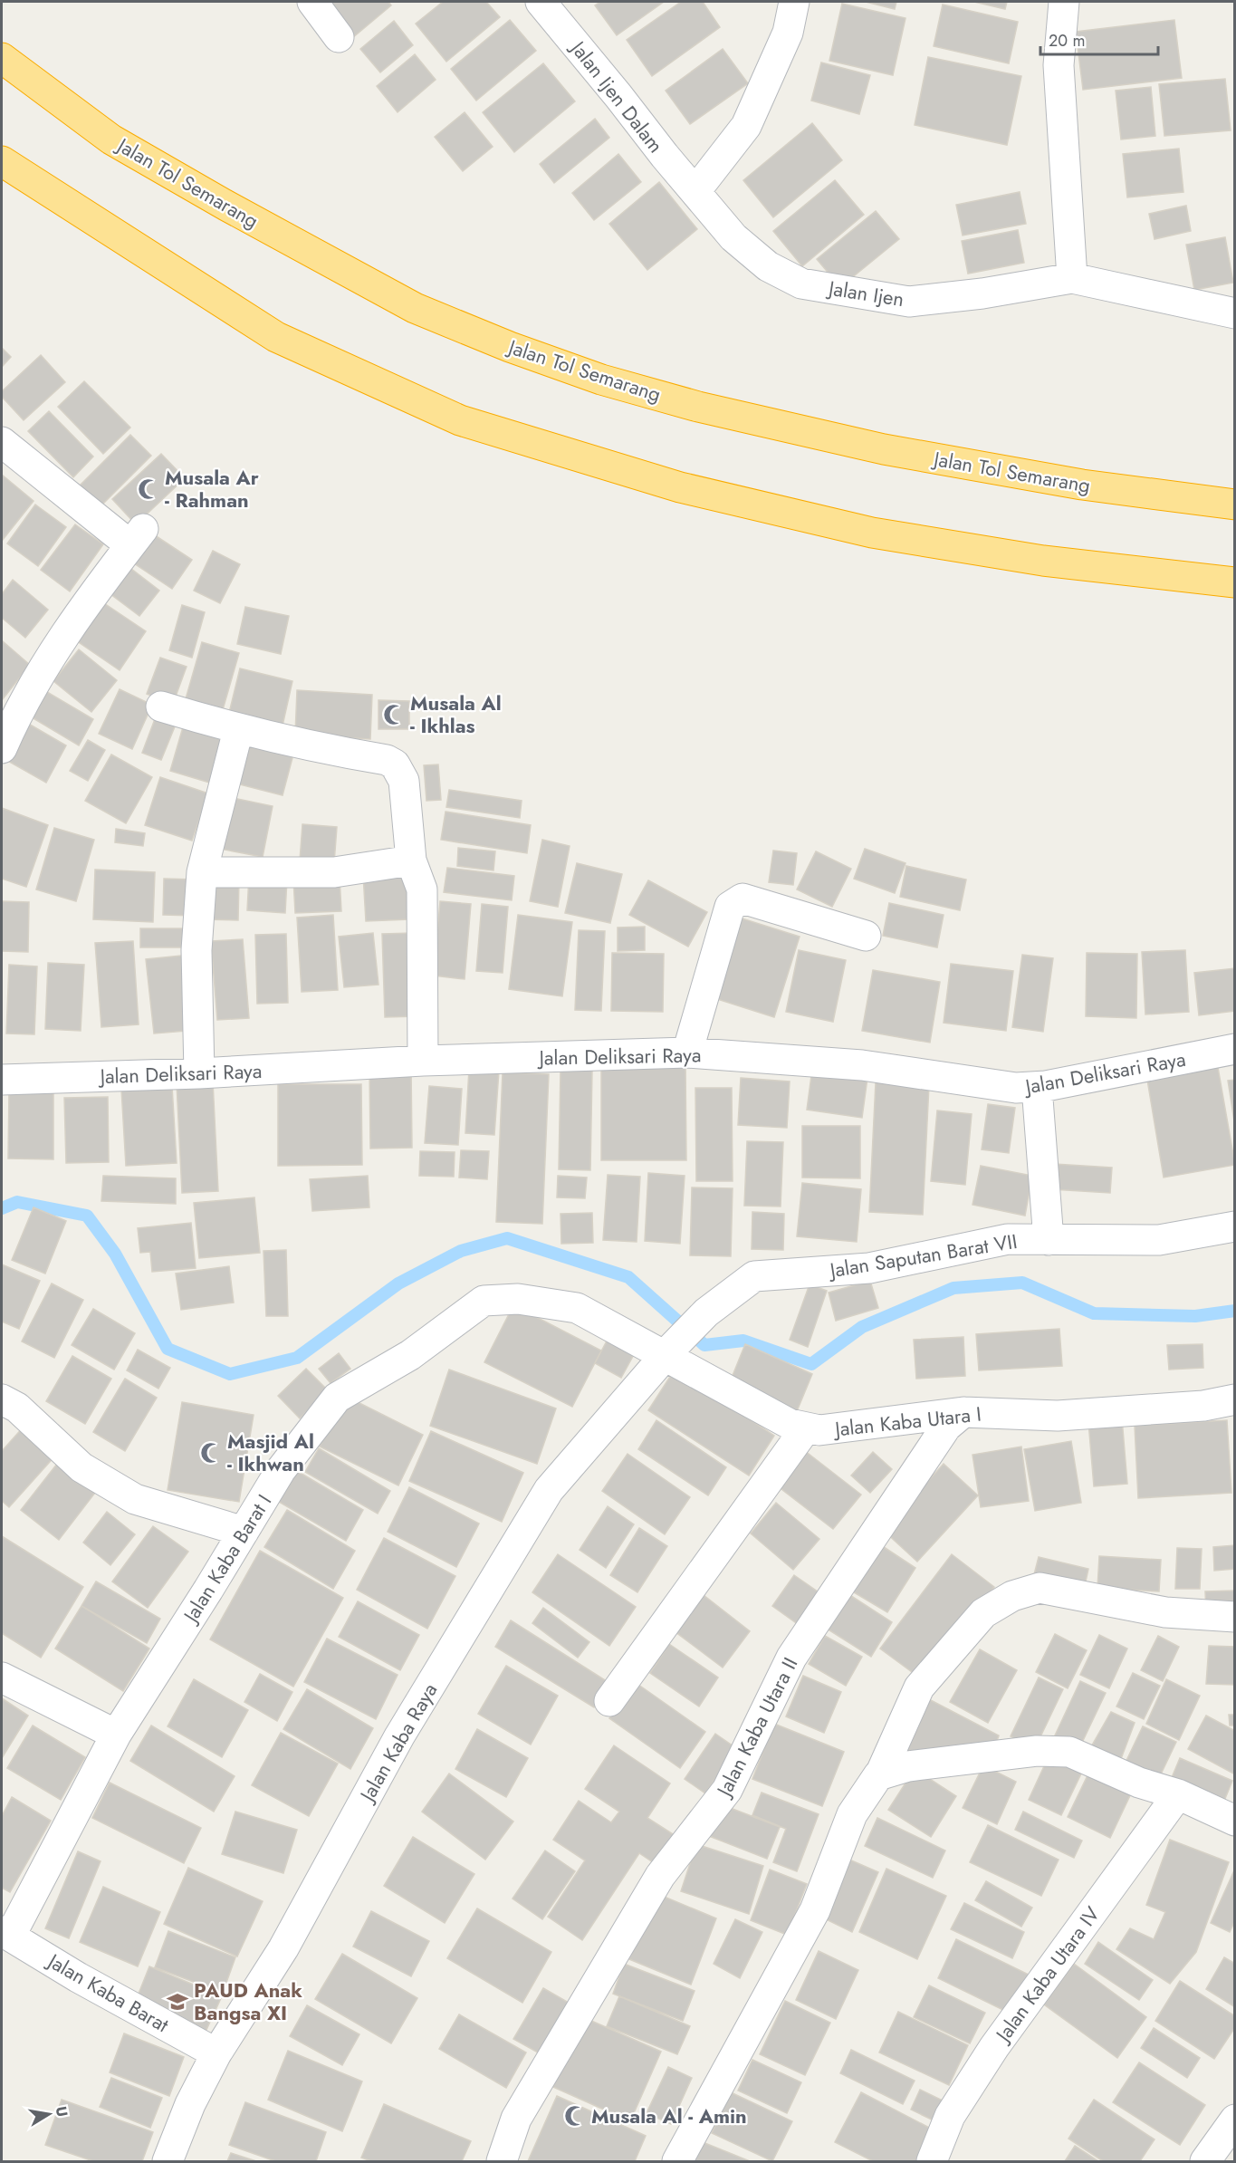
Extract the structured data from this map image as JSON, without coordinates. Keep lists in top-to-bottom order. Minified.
{"streets":{"highway":["Jalan Tol Semarang"],"street":["Jalan Ijen Dalam","Jalan Ijen","Jalan Deliksari Raya","Jalan Saputan Barat VII","Jalan Kaba Utara I","Jalan Kaba Barat I","Jalan Kaba Utara II","Jalan Kaba Raya","Jalan Kaba Utara IV","Jalan Kaba Barat"]},"crossings":[["Jalan Ijen Dalam","Jalan Ijen"],["Jalan Saputan Barat VII","Jalan Kaba Utara I"],["Jalan Saputan Barat VII","Jalan Kaba Barat I"],["Jalan Saputan Barat VII","Jalan Kaba Raya"],["Jalan Kaba Utara I","Jalan Kaba Barat I"],["Jalan Kaba Utara I","Jalan Kaba Utara II"],["Jalan Kaba Utara I","Jalan Kaba Raya"],["Jalan Kaba Barat I","Jalan Kaba Raya"],["Jalan Kaba Barat I","Jalan Kaba Barat"],["Jalan Kaba Raya","Jalan Kaba Barat"]],"places":{"mosque":["Musala Ar - Rahman","Musala Al - Ikhlas","Masjid Al - Ikhwan","Musala Al - Amin"],"school or university":["PAUD Anak Bangsa XI"]},"scale_bar":"20 m","north":"right"}
